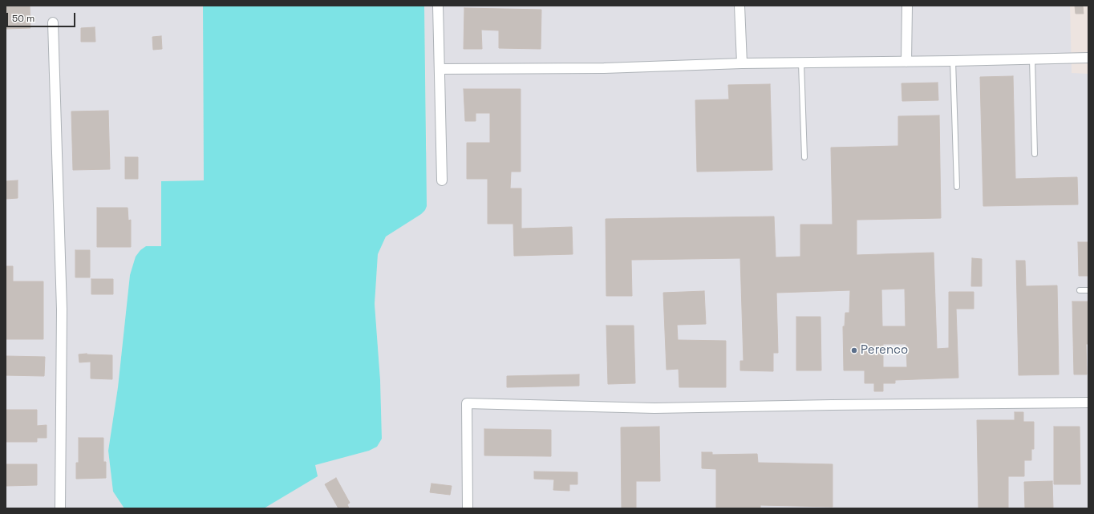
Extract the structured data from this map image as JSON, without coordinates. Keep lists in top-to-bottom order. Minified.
{"places":["Perenco"],"scale_bar":"50 m"}
